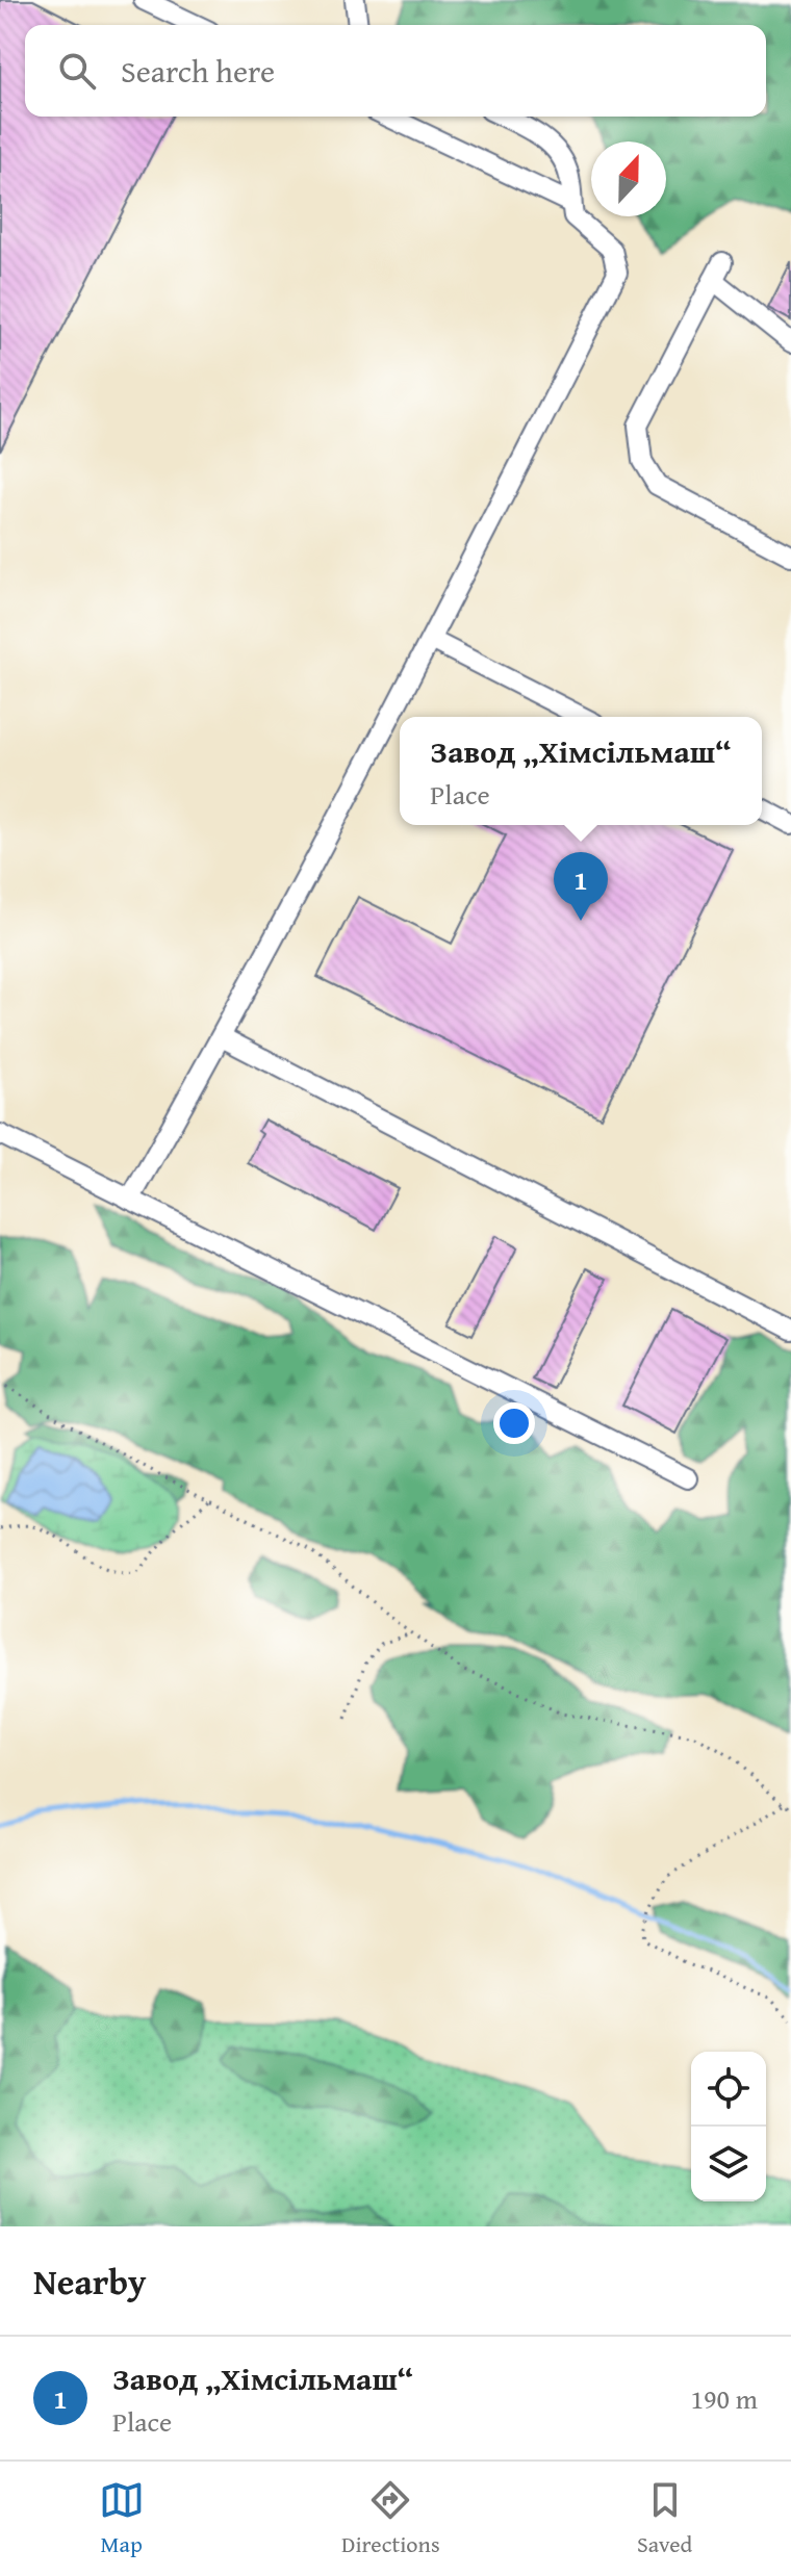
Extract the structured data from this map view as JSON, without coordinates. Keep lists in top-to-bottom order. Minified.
{"north":"top","page":{"search":"Search here","popup":["Завод „Хімсільмаш“","Place"],"pins":"1","heading":"Nearby","list":[{"mark":"1","name":"Завод „Хімсільмаш“","note":"Place","value":"190 m"}],"nav":["Map","Directions","Saved"]}}
